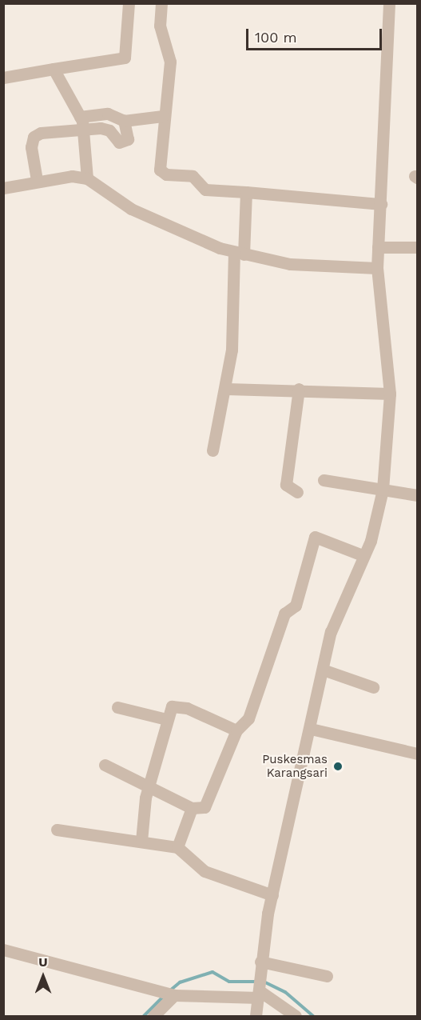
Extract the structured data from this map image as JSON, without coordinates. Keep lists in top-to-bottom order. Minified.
{"places":["Puskesmas Karangsari"],"scale_bar":"100 m","north":"top"}
